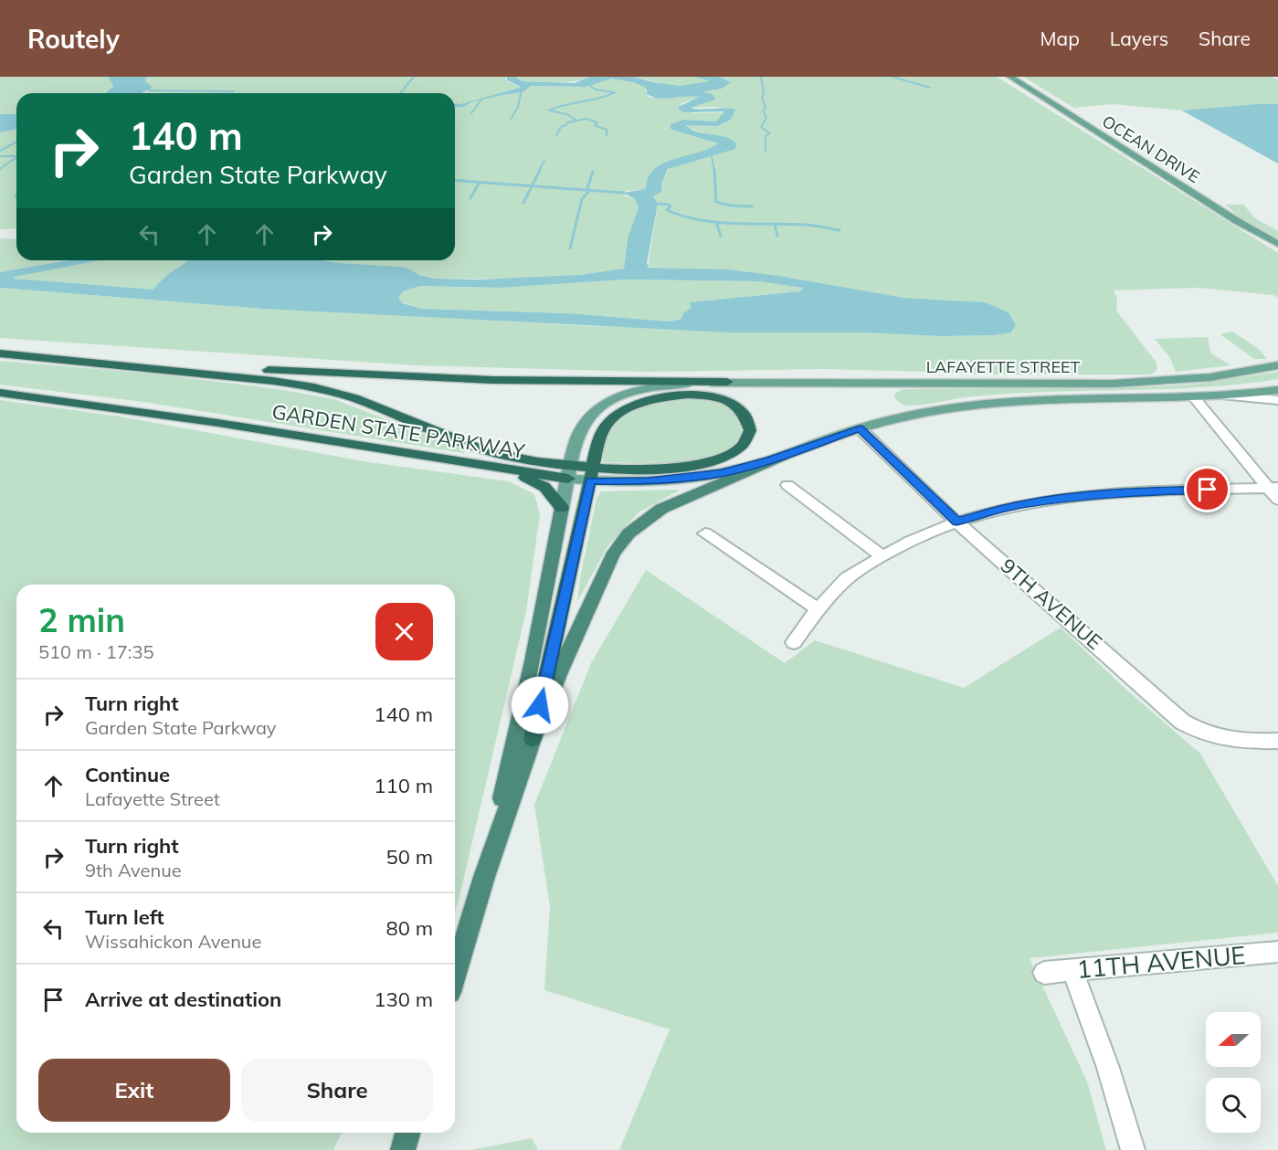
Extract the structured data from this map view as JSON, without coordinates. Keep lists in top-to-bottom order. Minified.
{"streets":{"highway":["GARDEN STATE PARKWAY"],"main road":["OCEAN DRIVE","LAFAYETTE STREET"],"street":["9TH AVENUE","11TH AVENUE"]},"crossings":[["LAFAYETTE STREET","GARDEN STATE PARKWAY"],["LAFAYETTE STREET","9TH AVENUE"]],"north":"left","page":{"header":"Routely","nav":["Map","Layers","Share"],"turn":["140 m","Garden State Parkway"],"heading":["2 min","510 m · 17:35"],"list":[{"name":"Turn right","note":"Garden State Parkway","value":"140 m"},{"name":"Continue","note":"Lafayette Street","value":"110 m"},{"name":"Turn right","note":"9th Avenue","value":"50 m"},{"name":"Turn left","note":"Wissahickon Avenue","value":"80 m"},{"name":"Arrive at destination","value":"130 m"}],"buttons":["Exit","Share"]}}
